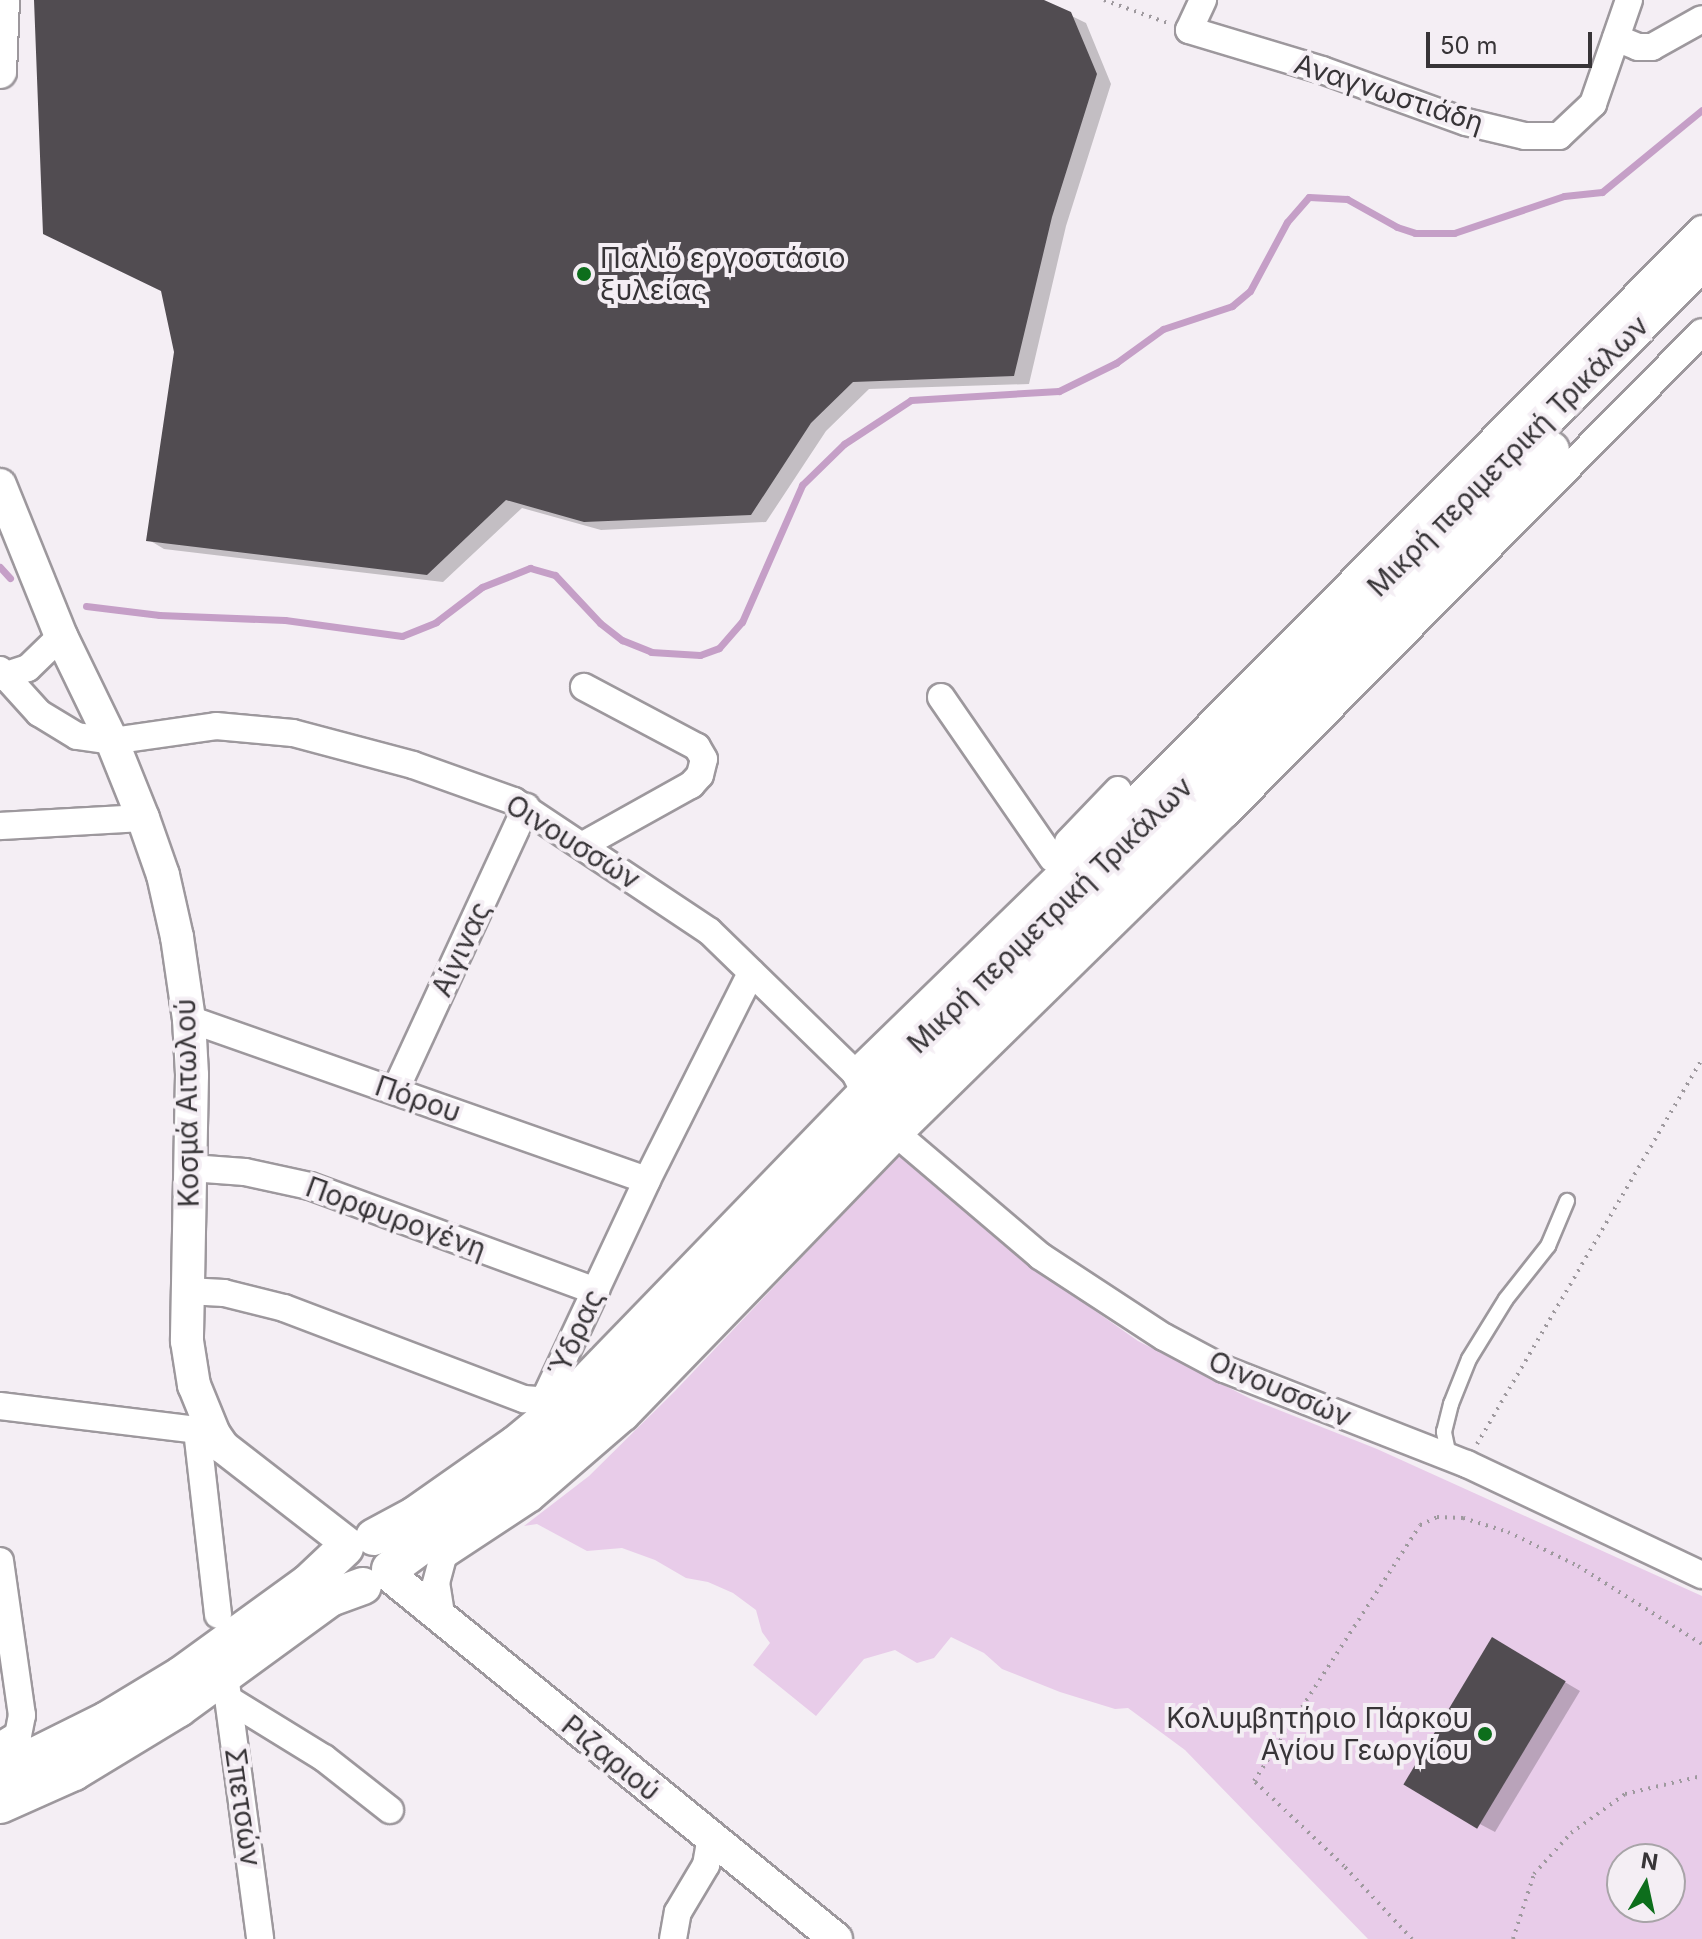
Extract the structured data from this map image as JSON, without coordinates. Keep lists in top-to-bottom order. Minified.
{"streets":{"main road":["Μικρή περιμετρική Τρικάλων"],"street":["Αναγνωστιάδη","Οινουσσών","Αίγινας","Πόρου","Κοσμά Αιτωλού","Πορφυρογένη","Ύδρας","Ριζαριού","Σπετσών"]},"crossings":[["Μικρή περιμετρική Τρικάλων","Οινουσσών"],["Μικρή περιμετρική Τρικάλων","Κοσμά Αιτωλού"],["Μικρή περιμετρική Τρικάλων","Ριζαριού"],["Μικρή περιμετρική Τρικάλων","Σπετσών"],["Οινουσσών","Αίγινας"],["Οινουσσών","Κοσμά Αιτωλού"],["Οινουσσών","Ύδρας"],["Αίγινας","Πόρου"],["Πόρου","Κοσμά Αιτωλού"],["Πόρου","Ύδρας"],["Κοσμά Αιτωλού","Πορφυρογένη"],["Κοσμά Αιτωλού","Ύδρας"],["Πορφυρογένη","Ύδρας"]],"places":["Παλιό εργοστάσιο ξυλείας","Κολυμβητήριο Πάρκου Αγίου Γεωργίου"],"scale_bar":"50 m","north":"top"}
